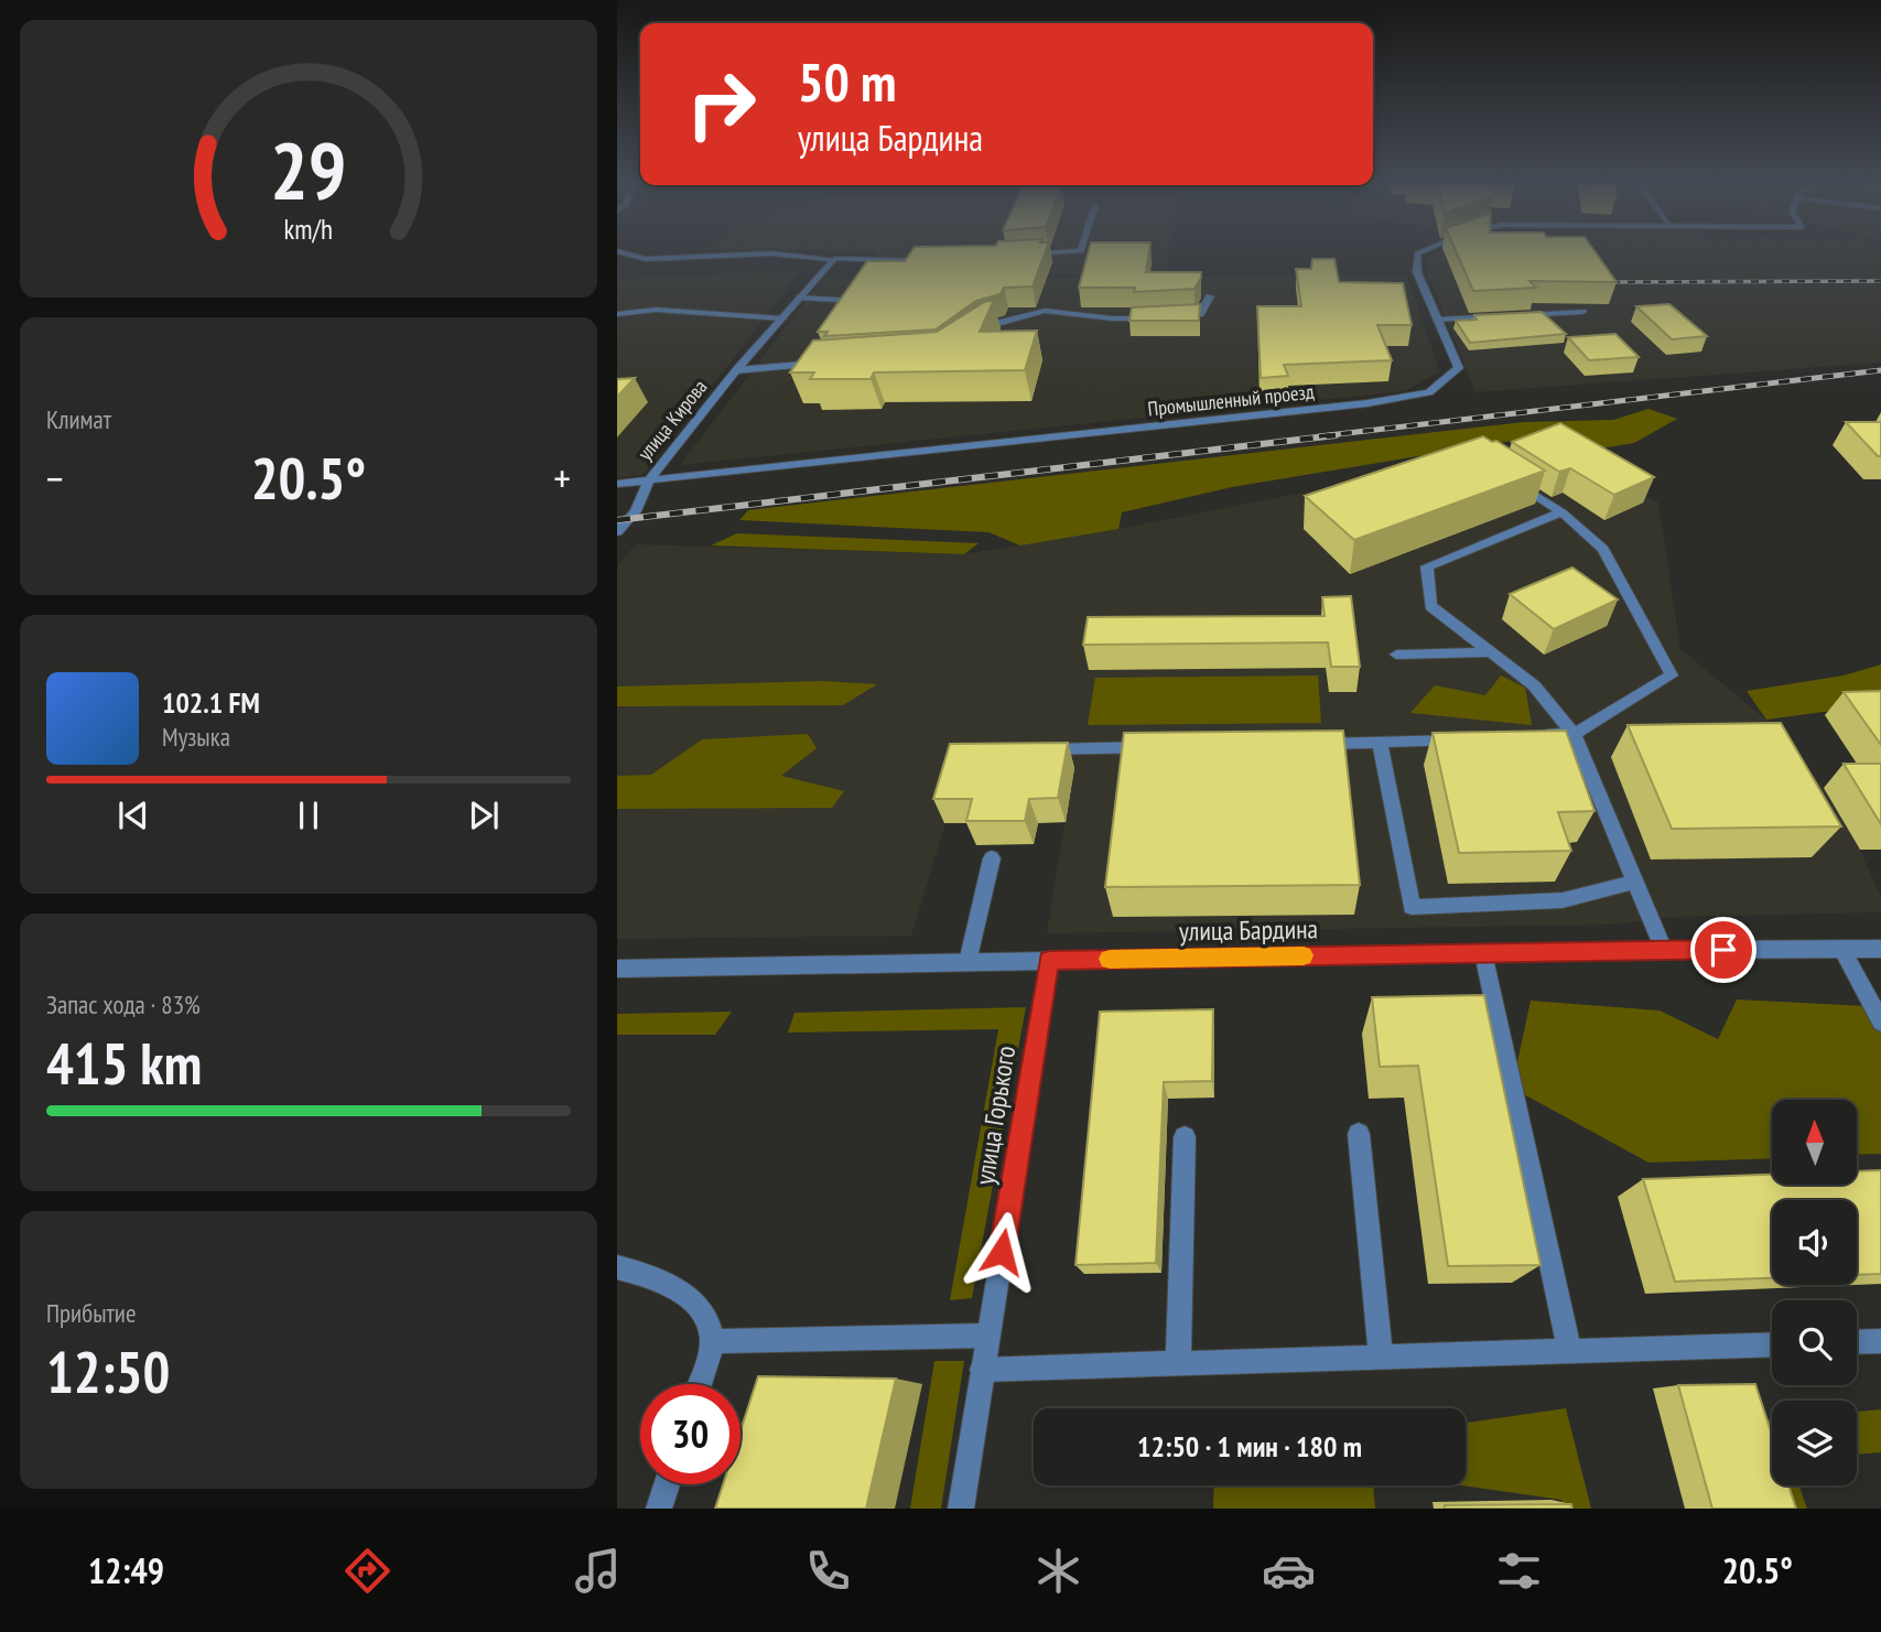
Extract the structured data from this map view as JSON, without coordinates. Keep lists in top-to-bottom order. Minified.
{"streets":{"street":["Промышленный проезд","улица Кирова","улица Бардина","улица Горького"]},"crossings":[["Промышленный проезд","улица Кирова"],["улица Бардина","улица Горького"]],"north":"top","page":{"turn":["50 m","улица Бардина"],"tile":["Климат",["Запас хода · 83%","415 km"],["Прибытие","12:50"]],"heat":["−","20.5°","+"],"song":["102.1 FM","Музыка"],"limit":"30","trip":"12:50 · 1 мин · 180 m","tabs":["12:49","20.5°"],"gauge":["29","km/h"]}}
